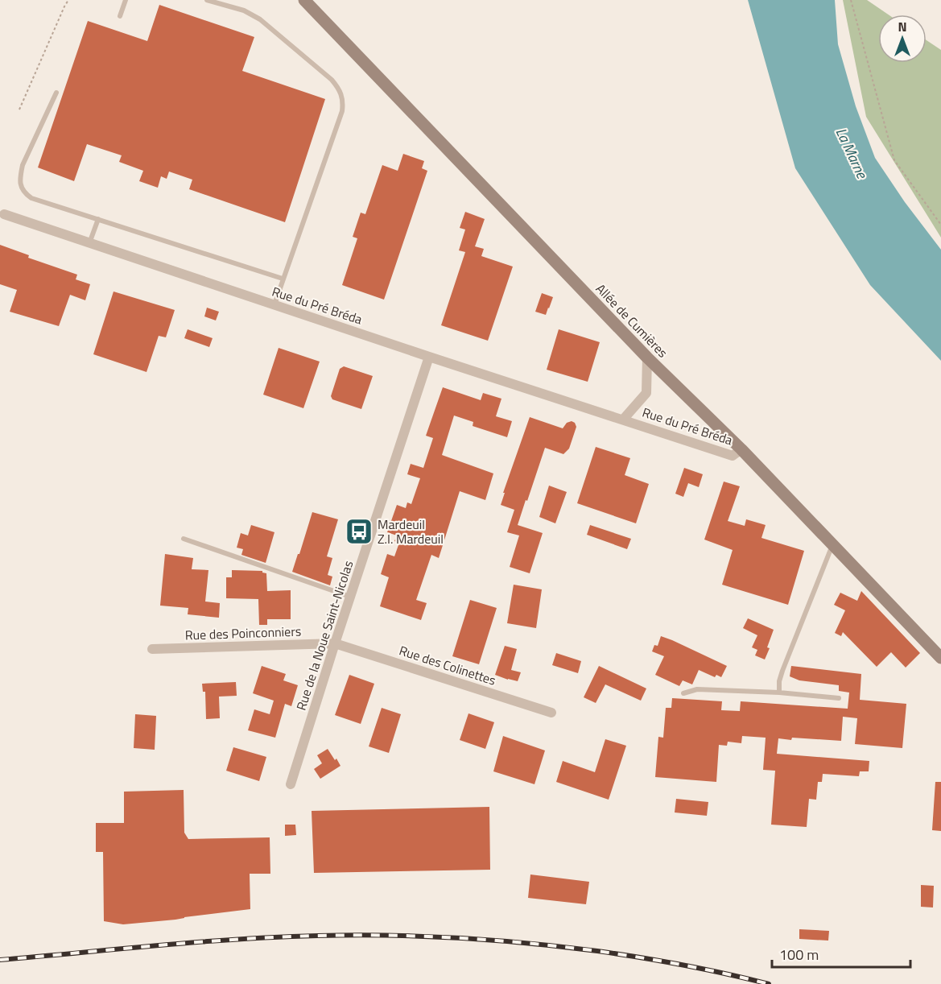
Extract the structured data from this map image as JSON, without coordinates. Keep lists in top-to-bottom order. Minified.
{"streets":{"main road":["Allée de Cumières"],"street":["Rue du Pré Bréda","Rue des Poinconniers","Rue de la Noue Saint-Nicolas","Rue des Colinettes"]},"crossings":[["Rue du Pré Bréda","Allée de Cumières"],["Rue du Pré Bréda","Rue de la Noue Saint-Nicolas"],["Rue des Poinconniers","Rue de la Noue Saint-Nicolas"],["Rue des Poinconniers","Rue des Colinettes"],["Rue de la Noue Saint-Nicolas","Rue des Colinettes"]],"water":["La Marne"],"places":{"bus stop":["Mardeuil Z.I. Mardeuil"]},"scale_bar":"100 m","north":"top"}
